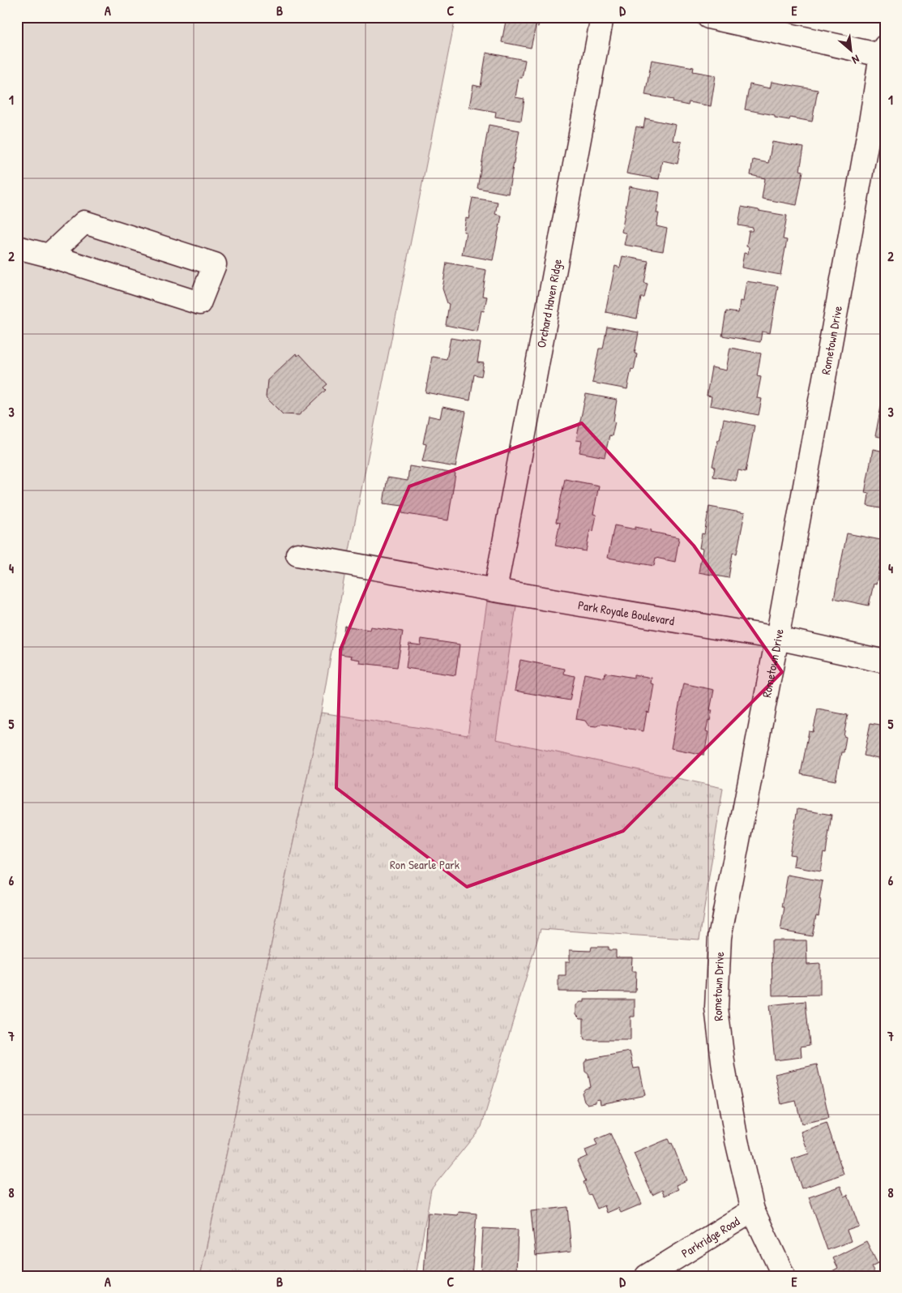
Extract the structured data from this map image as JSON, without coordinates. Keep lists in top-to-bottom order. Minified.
{"streets":{"street":["Orchard Haven Ridge","Rometown Drive","Park Royale Boulevard","Parkridge Road"]},"crossings":[["Orchard Haven Ridge","Park Royale Boulevard"],["Rometown Drive","Park Royale Boulevard"],["Rometown Drive","Parkridge Road"]],"parks":["Ron Searle Park"],"north":"bottom right","grid":{"columns":["A","B","C","D","E"],"rows":["1","2","3","4","5","6","7","8"]}}
